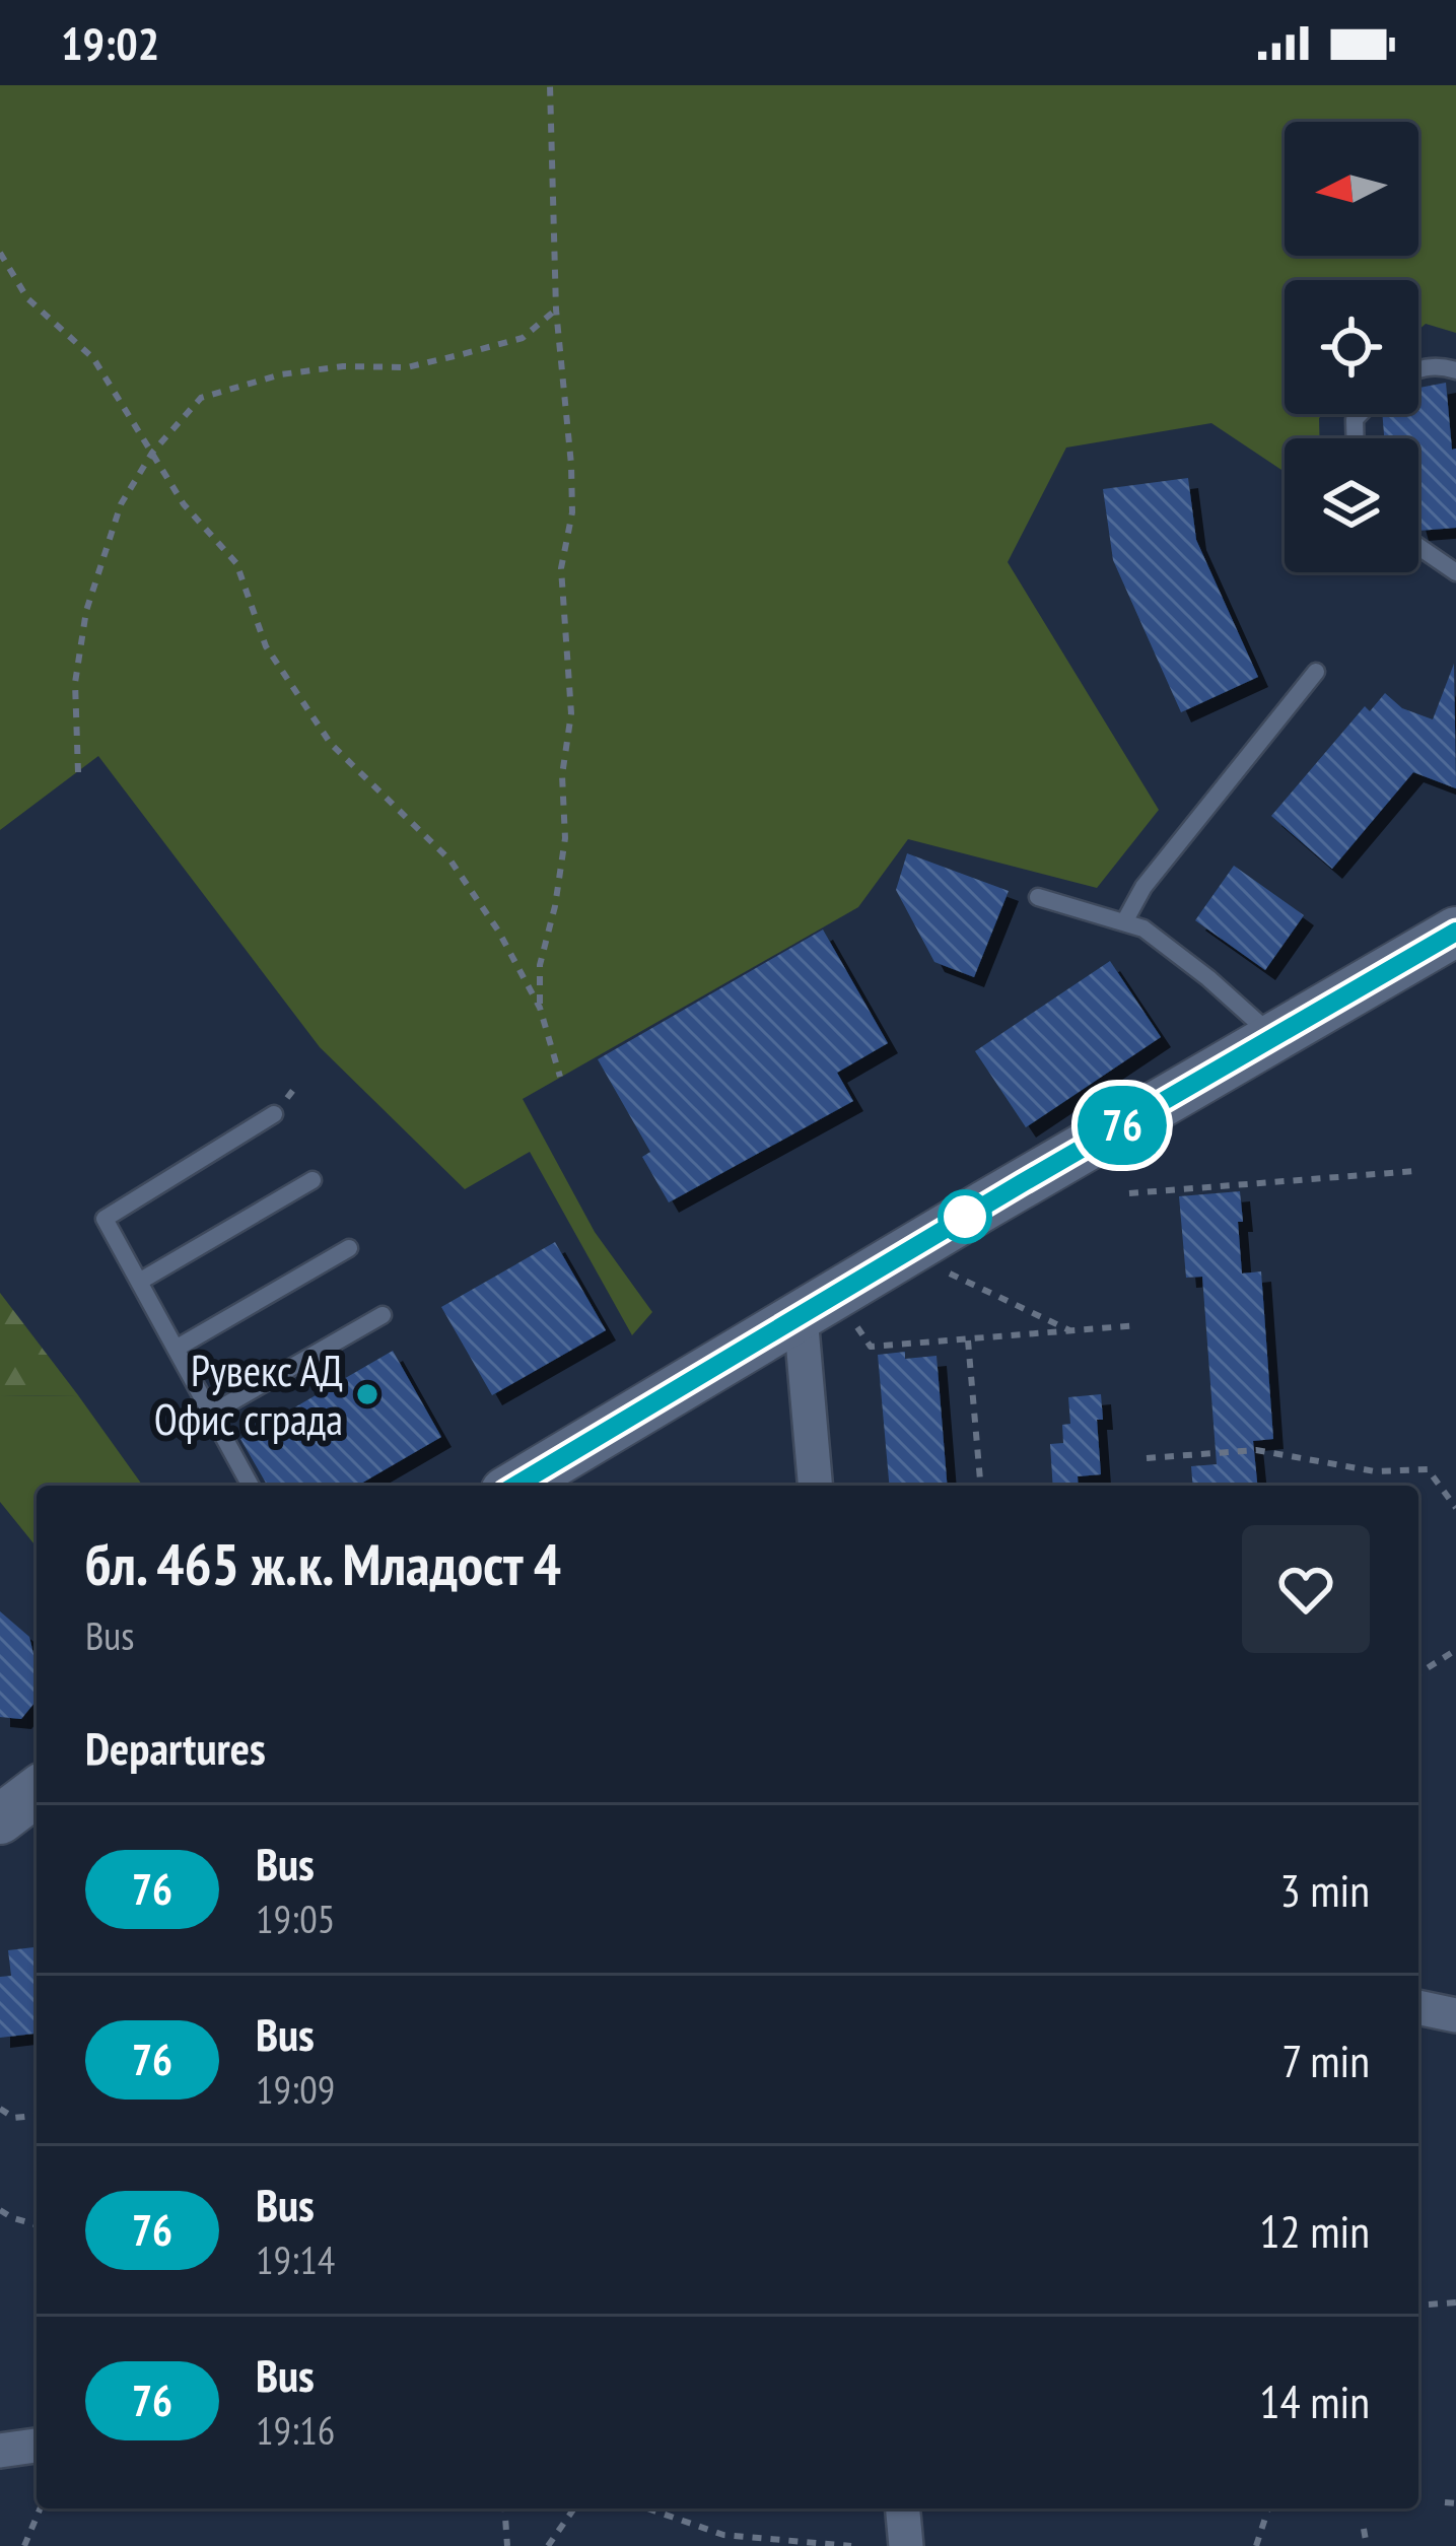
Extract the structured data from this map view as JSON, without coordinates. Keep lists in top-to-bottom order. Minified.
{"places":["Рувекс АД Офис сграда"],"lines":["bus line 76"],"north":"left","page":{"status":"19:02","on_map":"76","heading":[["бл. 465 ж.к. Младост 4","Bus"],"Departures"],"list":[{"mark":"76","name":"Bus","note":"19:05","value":"3 min"},{"mark":"76","name":"Bus","note":"19:09","value":"7 min"},{"mark":"76","name":"Bus","note":"19:14","value":"12 min"},{"mark":"76","name":"Bus","note":"19:16","value":"14 min"}]}}
